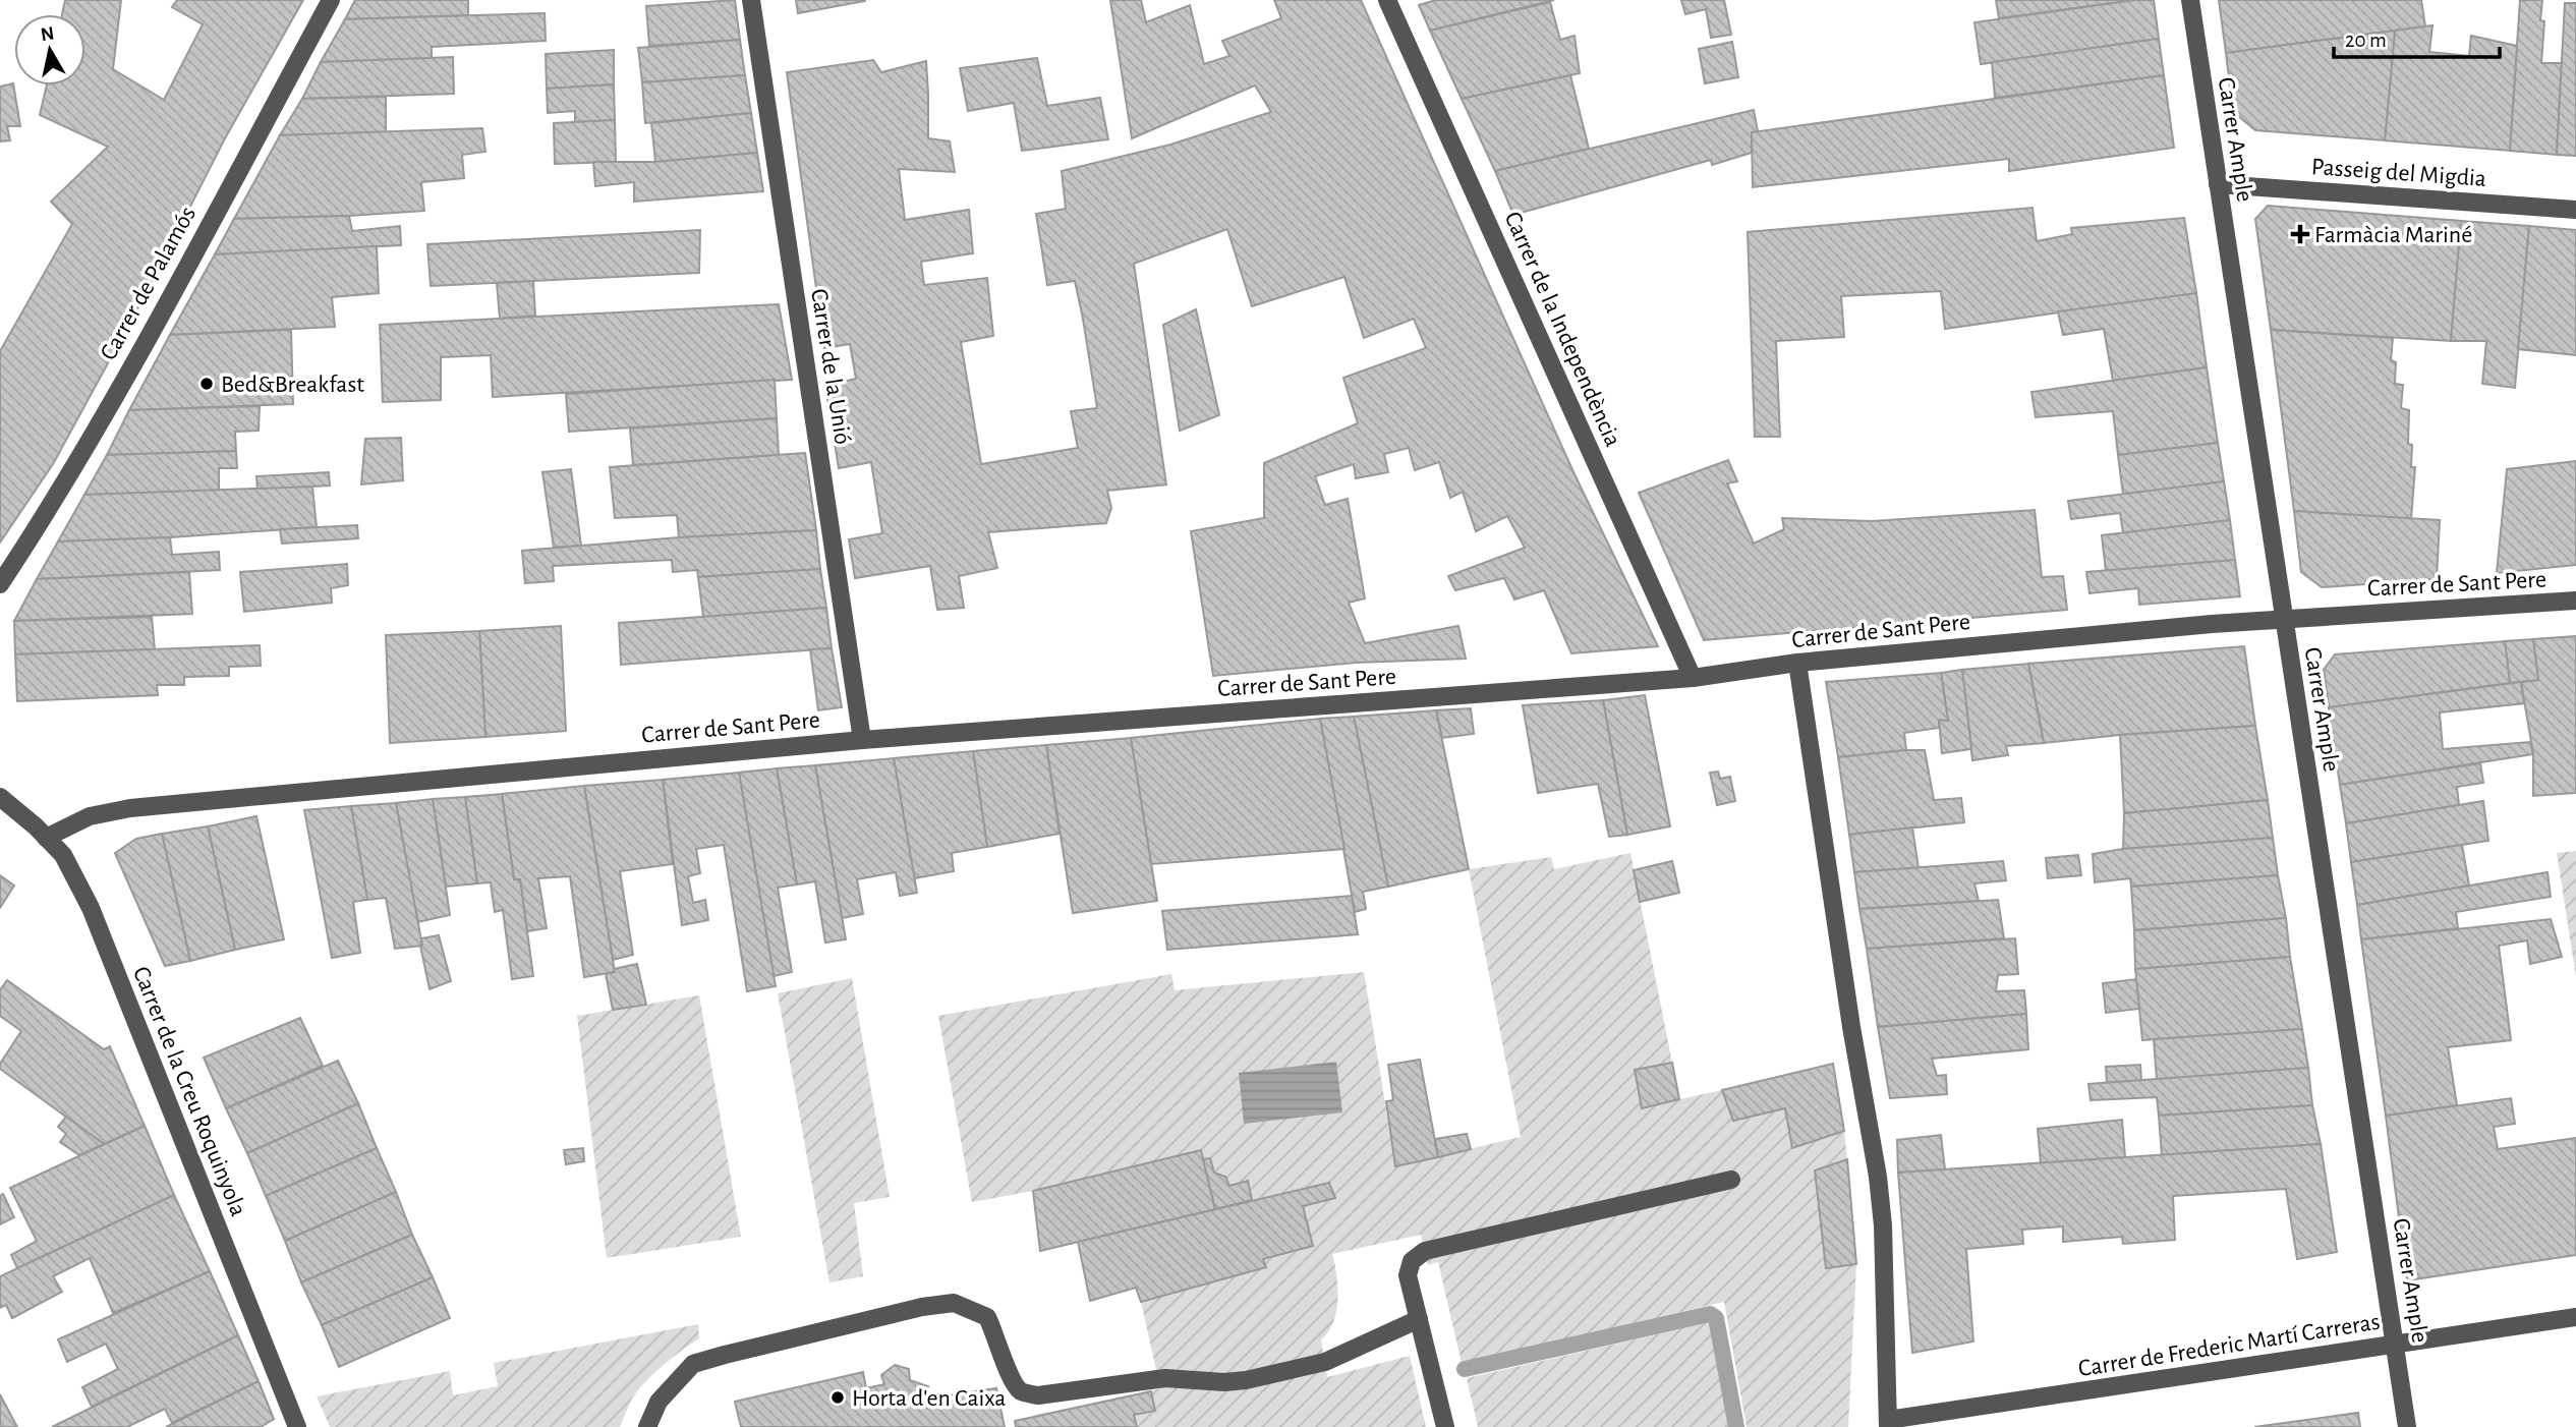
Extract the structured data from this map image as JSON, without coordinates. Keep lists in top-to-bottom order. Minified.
{"streets":{"street":["Carrer Ample","Passeig del Migdia","Carrer de Palamós","Carrer de la Independència","Carrer de la Unió","Carrer de Sant Pere","Carrer de la Creu Roquinyola","Carrer de Frederic Martí Carreras"]},"crossings":[["Carrer Ample","Passeig del Migdia"],["Carrer Ample","Carrer de Sant Pere"],["Carrer Ample","Carrer de Frederic Martí Carreras"],["Carrer de la Independència","Carrer de Sant Pere"],["Carrer de la Unió","Carrer de Sant Pere"],["Carrer de Sant Pere","Carrer de la Creu Roquinyola"]],"places":{"health":["Farmàcia Mariné"],"other":["Bed&Breakfast","Horta d'en Caixa"]},"scale_bar":"20 m","north":"top"}
